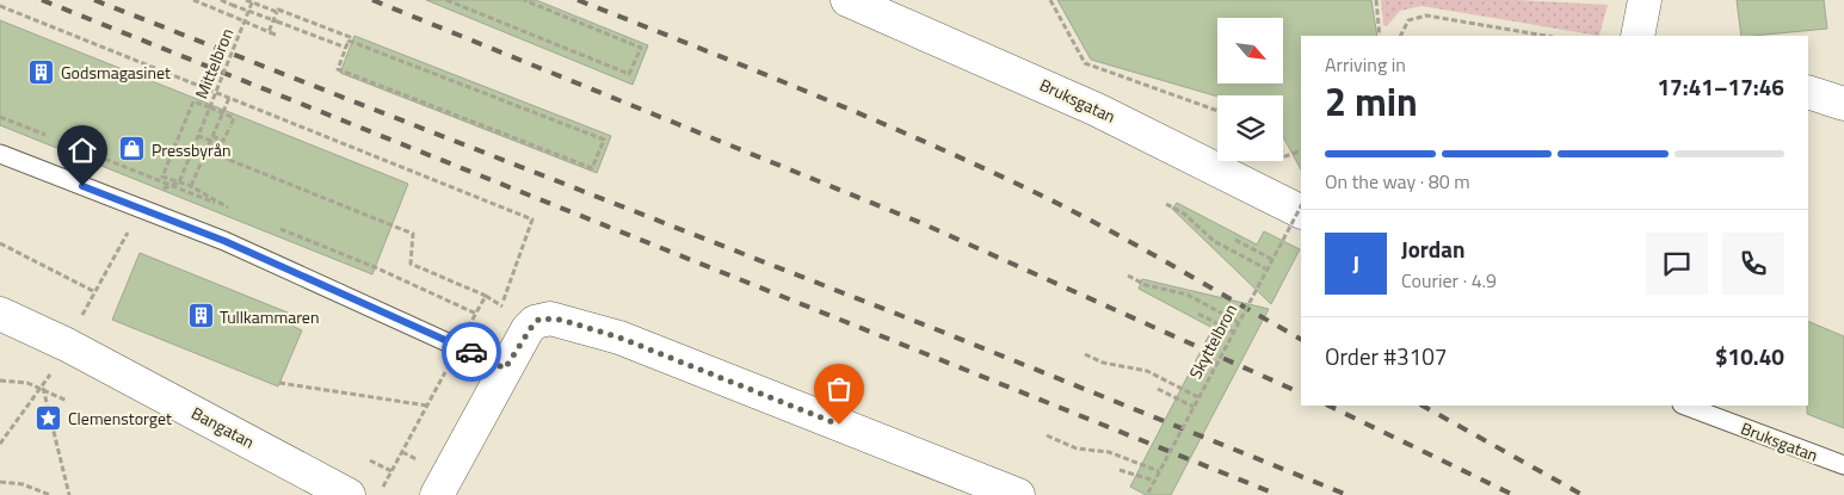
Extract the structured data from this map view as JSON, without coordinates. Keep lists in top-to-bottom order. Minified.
{"streets":{"street":["Bruksgatan","Bangatan"],"path":["Mittelbron","Skyttelbron"]},"places":{"building":["Godsmagasinet","Tullkammaren"],"shop":["Pressbyrån"],"place":["Clemenstorget"]},"north":"bottom right","page":{"heading":["2 min","Arriving in","17:41–17:46"],"panel":["Jordan","Courier · 4.9","Order #3107","$10.40"],"bar":"On the way · 80 m","round":"J"}}
